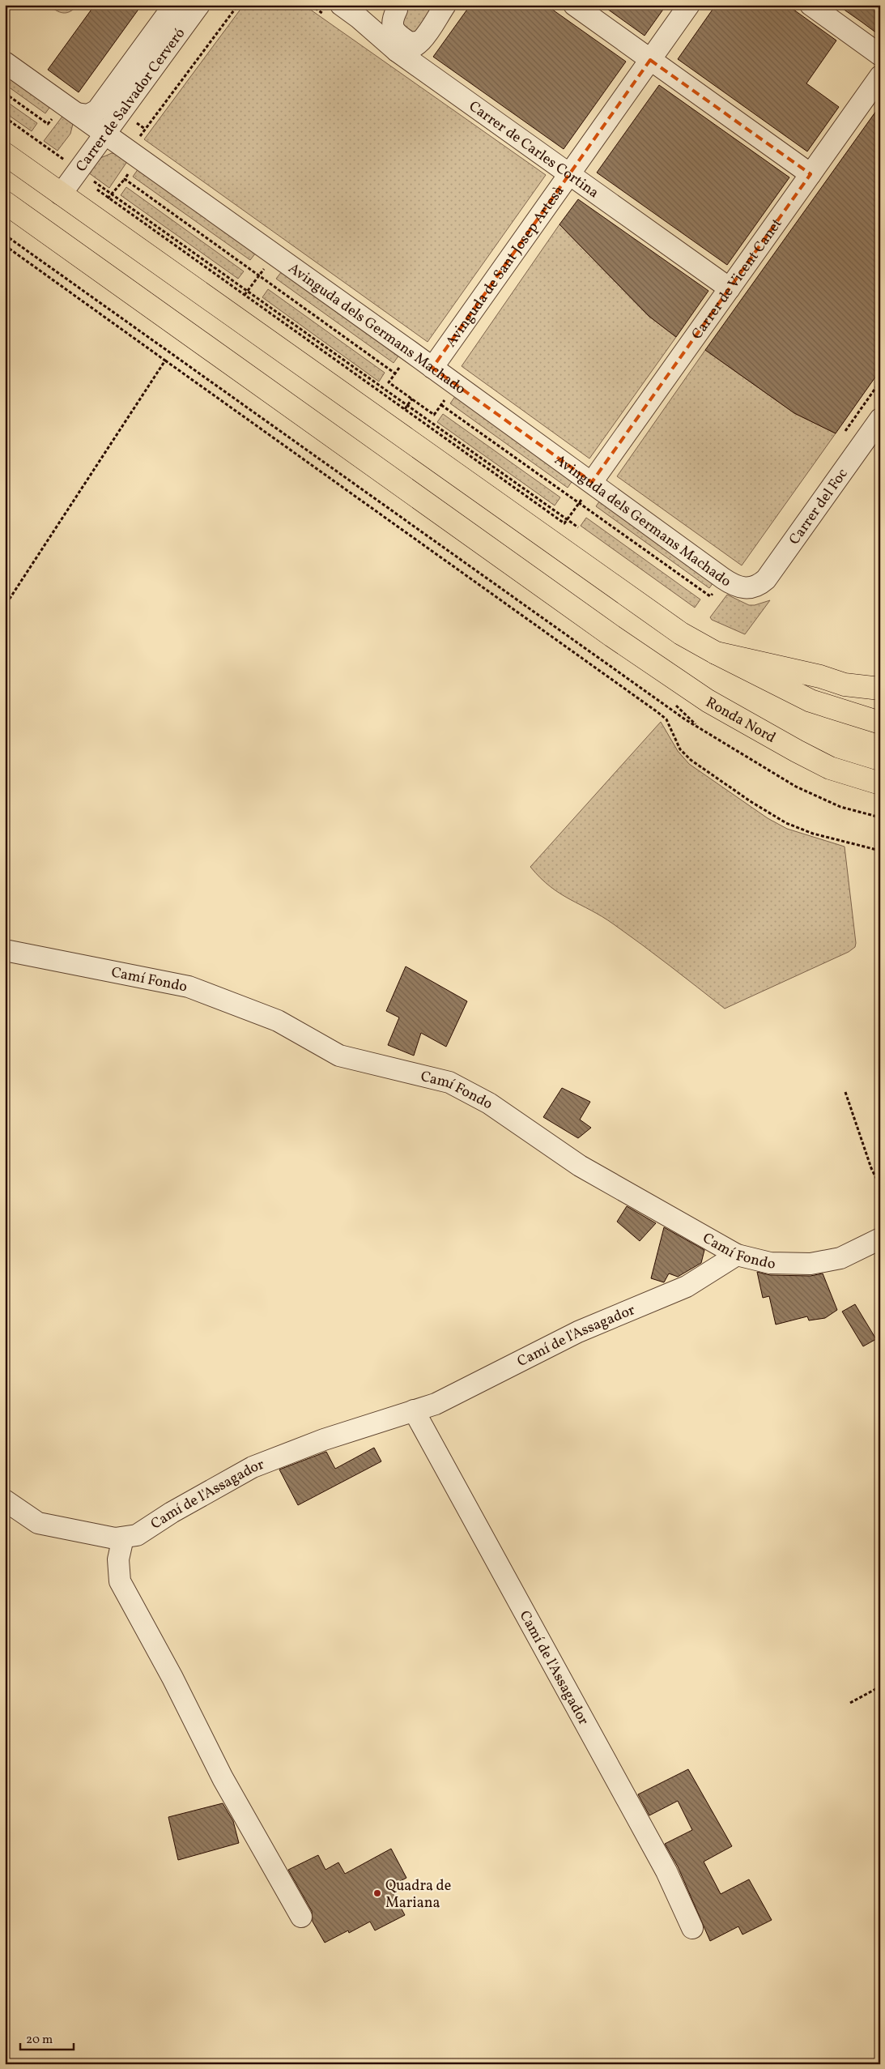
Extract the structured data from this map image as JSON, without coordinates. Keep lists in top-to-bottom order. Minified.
{"streets":{"main road":["Ronda Nord"],"street":["Carrer de Salvador Cerveró","Carrer de Carles Cortina","Avinguda de Sant Josep Artesà","Carrer de Vicent Canet","Avinguda dels Germans Machado","Carrer del Foc","Camí Fondo","Camí de l'Assagador"]},"crossings":[["Carrer de Salvador Cerveró","Avinguda dels Germans Machado"],["Carrer de Carles Cortina","Avinguda de Sant Josep Artesà"],["Carrer de Carles Cortina","Carrer de Vicent Canet"],["Avinguda de Sant Josep Artesà","Avinguda dels Germans Machado"],["Carrer de Vicent Canet","Avinguda dels Germans Machado"],["Avinguda dels Germans Machado","Carrer del Foc"],["Camí Fondo","Camí de l'Assagador"]],"places":["Quadra de Mariana"],"scale_bar":"20 m"}
